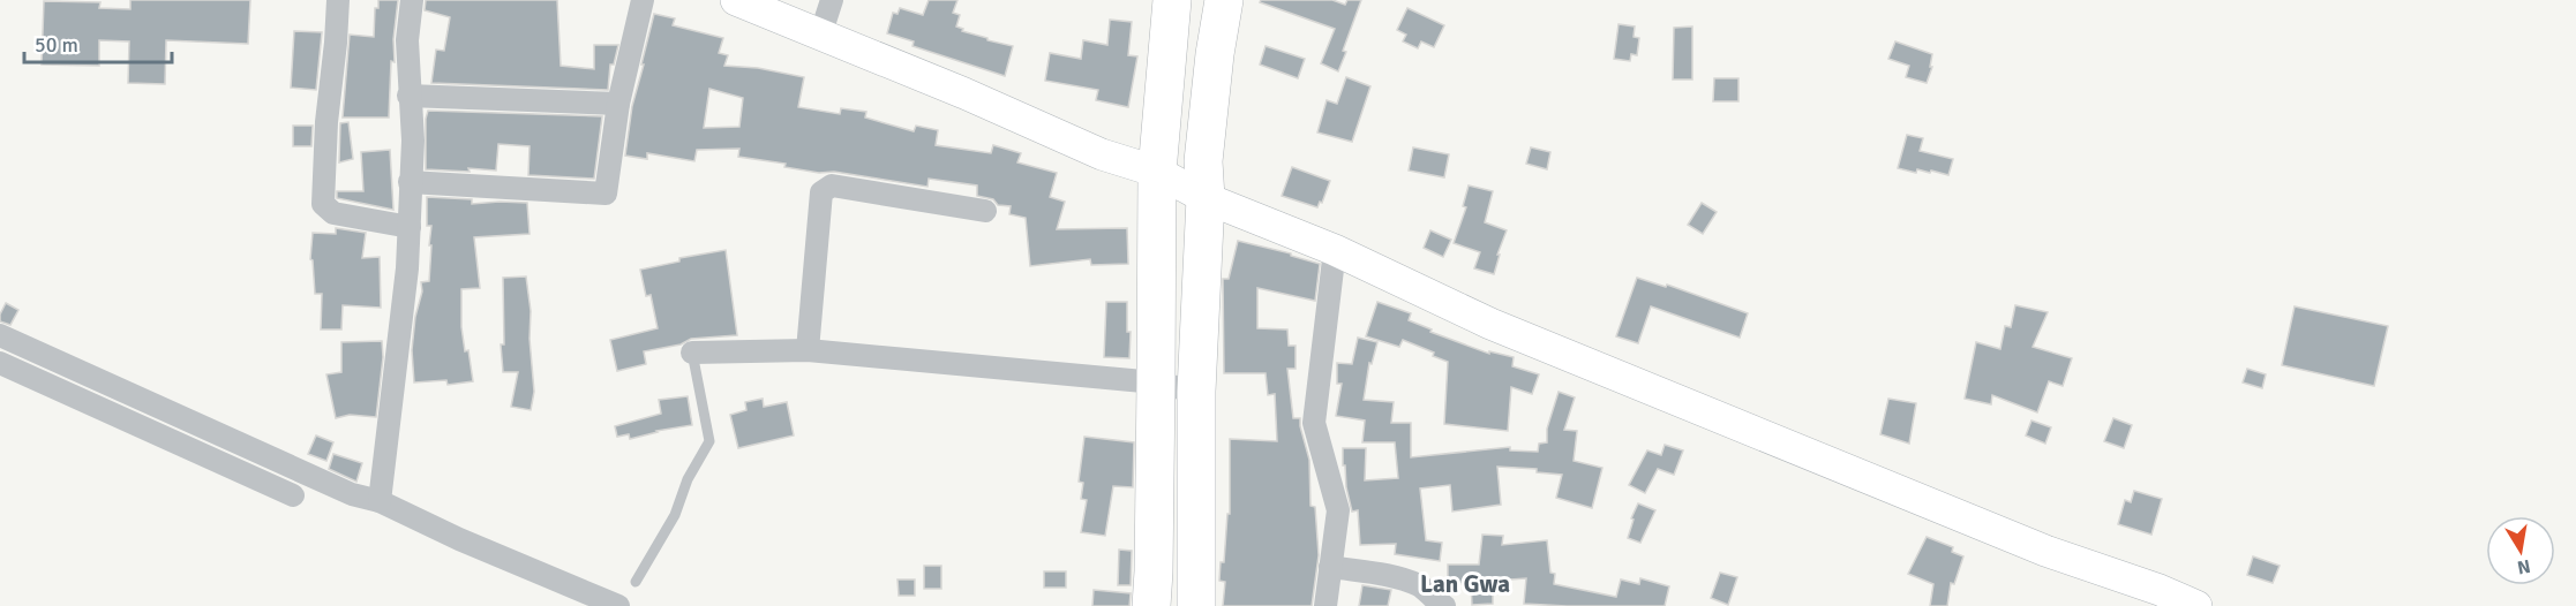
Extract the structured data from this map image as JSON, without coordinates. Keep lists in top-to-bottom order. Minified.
{"districts":["Lan Gwa"],"scale_bar":"50 m","north":"bottom"}
